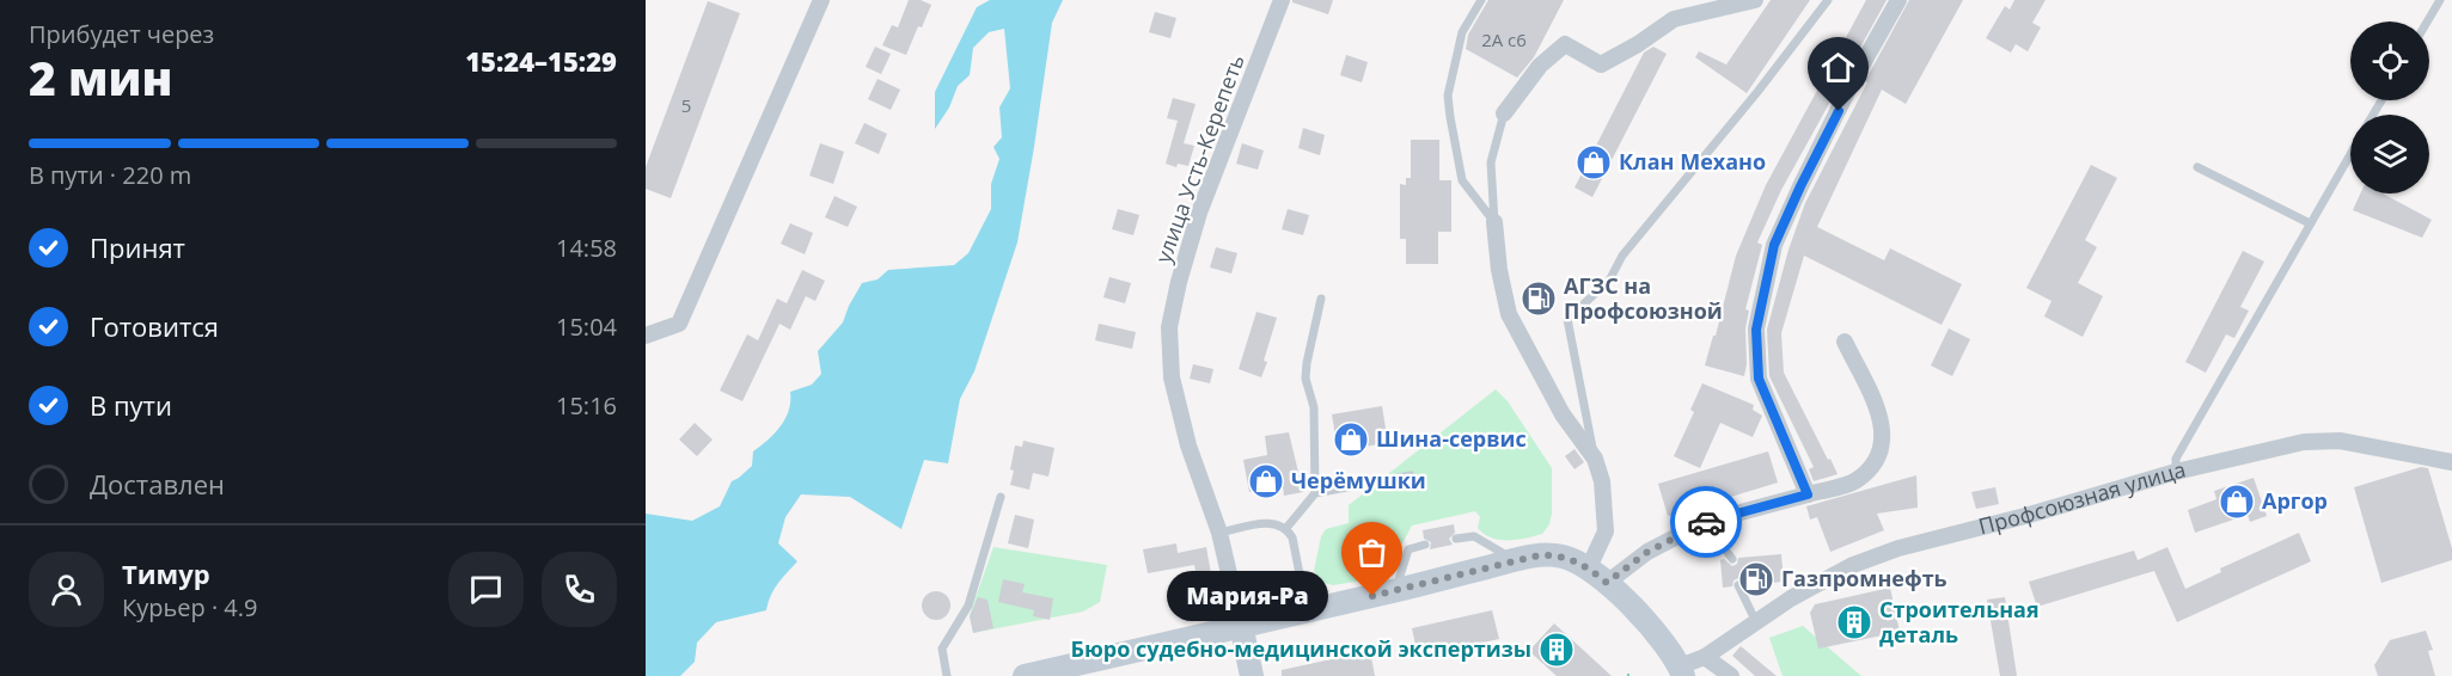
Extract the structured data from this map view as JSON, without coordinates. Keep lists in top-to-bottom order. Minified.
{"streets":{"street":["улица Усть-Керепеть","Профсоюзная улица"]},"places":{"shop":["Клан Механо","Шина-сервис","Черёмушки","Аргор"],"fuel station":["АГЗС на Профсоюзной","Газпромнефть"],"other":["Мария-Ра"],"building":["Строительная деталь","Бюро судебно-медицинской экспертизы"]},"house_numbers":["2А с6","5"],"page":{"heading":["2 мин","Прибудет через","15:24–15:29"],"panel":["Тимур","Курьер · 4.9"],"bar":"В пути · 220 m","list":[["Принят","14:58"],["Готовится","15:04"],["В пути","15:16"],"Доставлен"],"bubble":"Мария-Ра"}}
